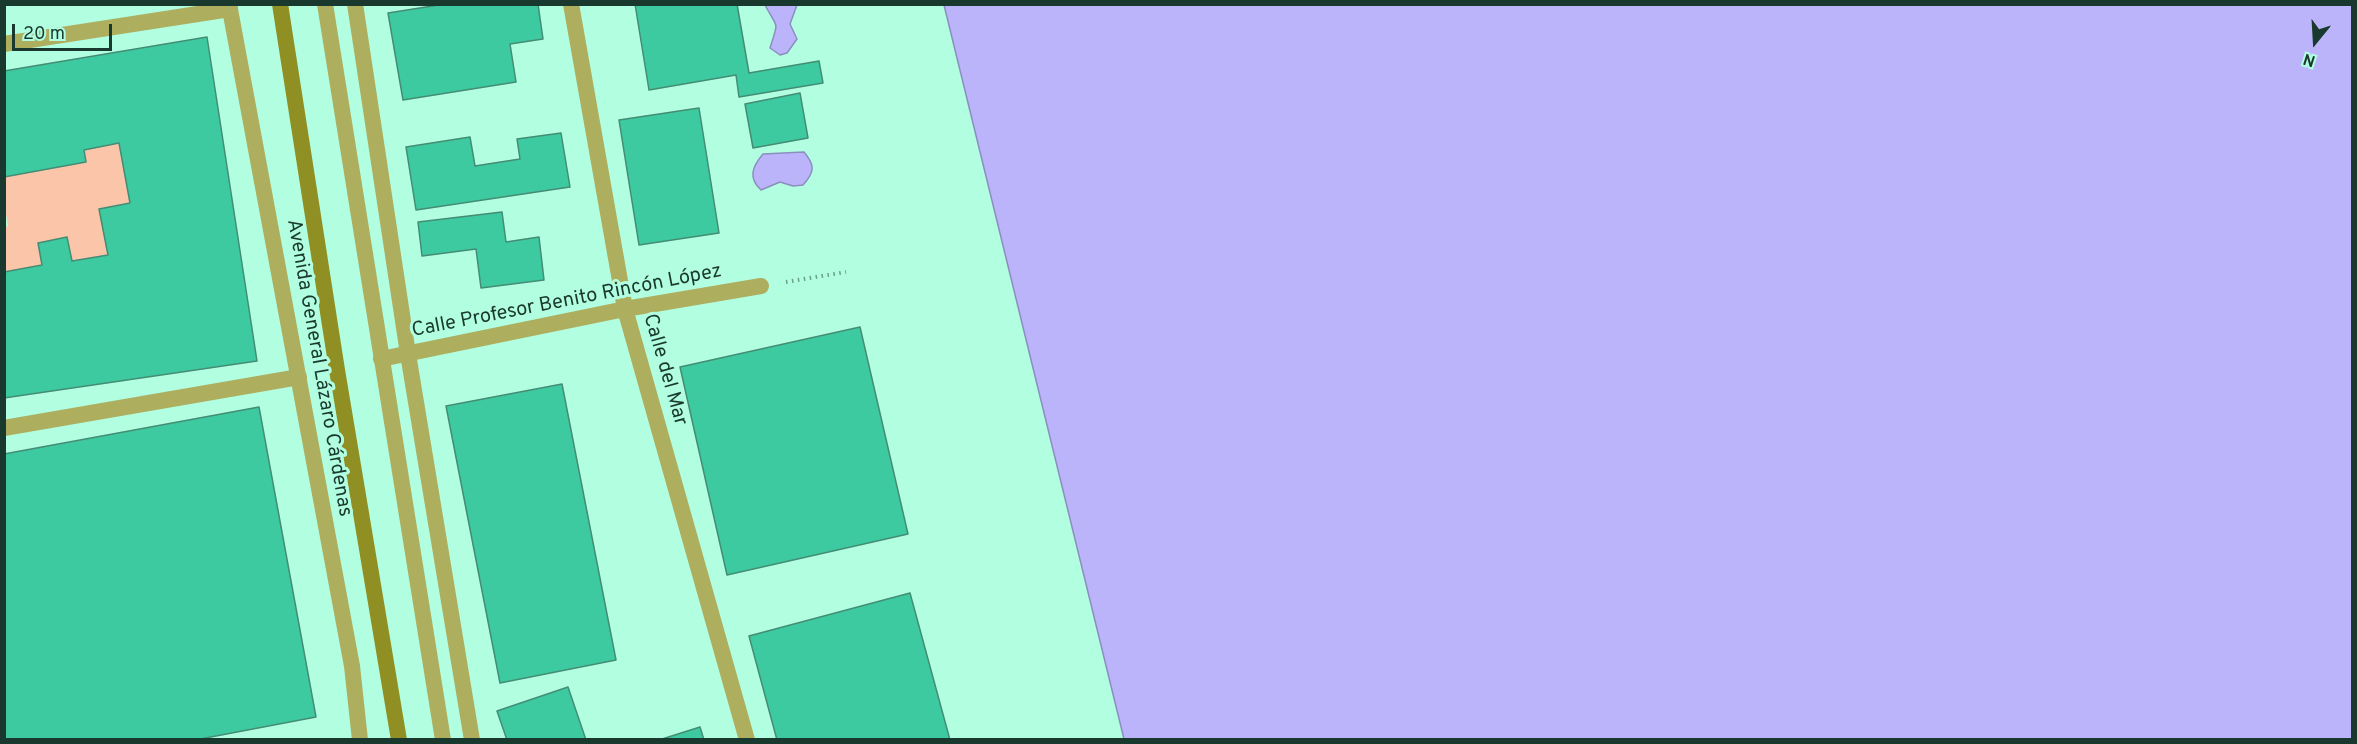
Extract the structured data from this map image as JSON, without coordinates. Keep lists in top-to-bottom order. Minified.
{"streets":{"main road":["Avenida General Lázaro Cárdenas"],"street":["Calle Profesor Benito Rincón López","Calle del Mar"]},"crossings":[["Calle Profesor Benito Rincón López","Calle del Mar"]],"scale_bar":"20 m","north":"bottom"}
